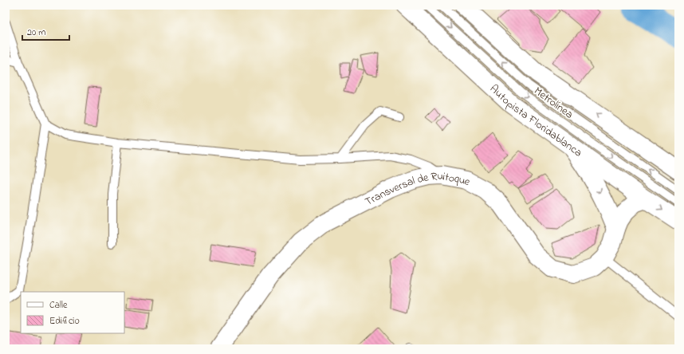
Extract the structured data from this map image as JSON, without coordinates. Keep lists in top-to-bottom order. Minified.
{"streets":{"main road":["Autopista Floridablanca","Transversal de Ruitoque"],"lane":["Metrolínea"]},"crossings":[["Autopista Floridablanca","Transversal de Ruitoque"]],"legend":["Calle","Edificio"],"scale_bar":"20 m"}
